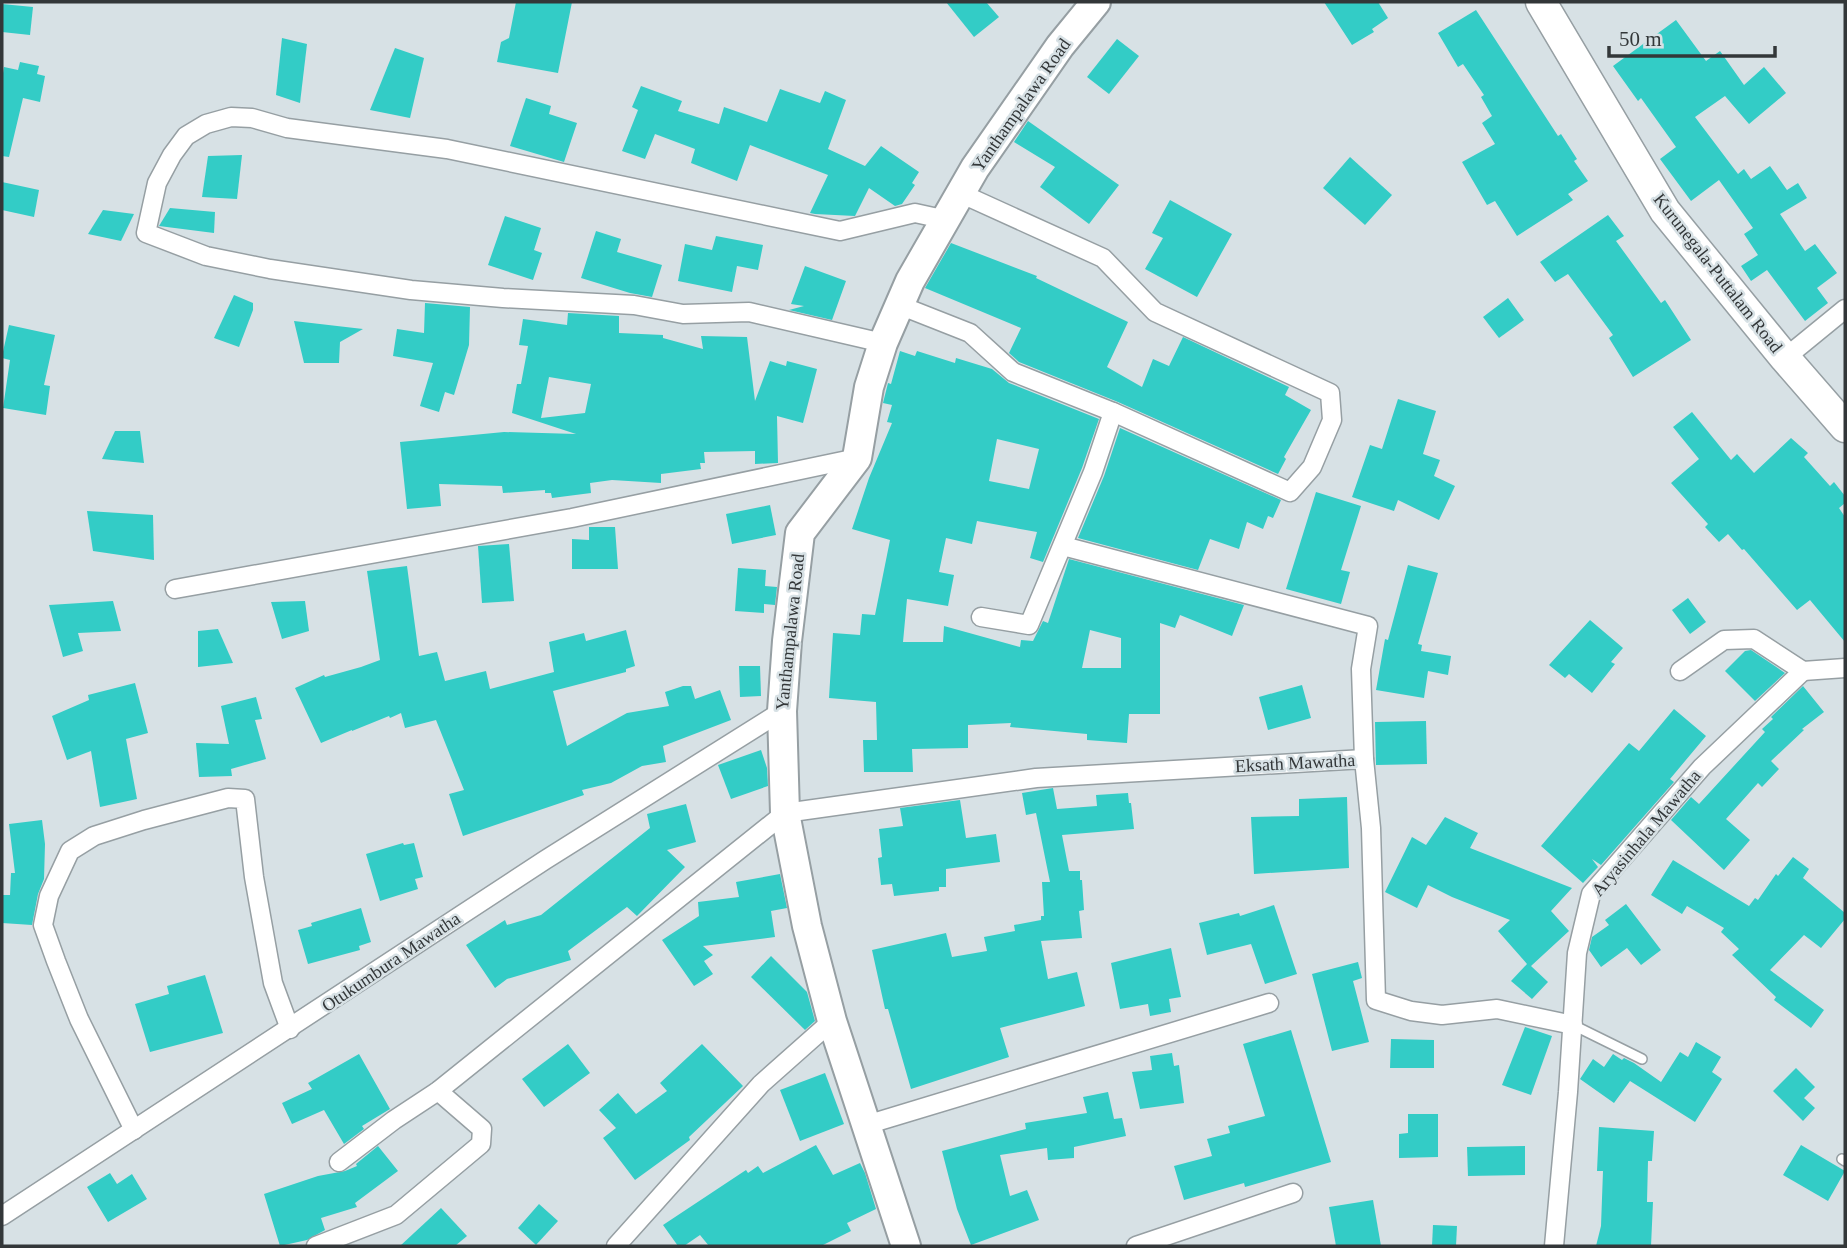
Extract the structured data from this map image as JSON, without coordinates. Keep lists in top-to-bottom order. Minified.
{"streets":{"highway":["Kurunegala-Puttalam Road"],"main road":["Yanthampalawa Road"],"street":["Eksath Mawatha","Aryasinhala Mawatha","Otukumbura Mawatha"]},"crossings":[["Yanthampalawa Road","Eksath Mawatha"],["Yanthampalawa Road","Otukumbura Mawatha"],["Eksath Mawatha","Aryasinhala Mawatha"]],"scale_bar":"50 m"}
